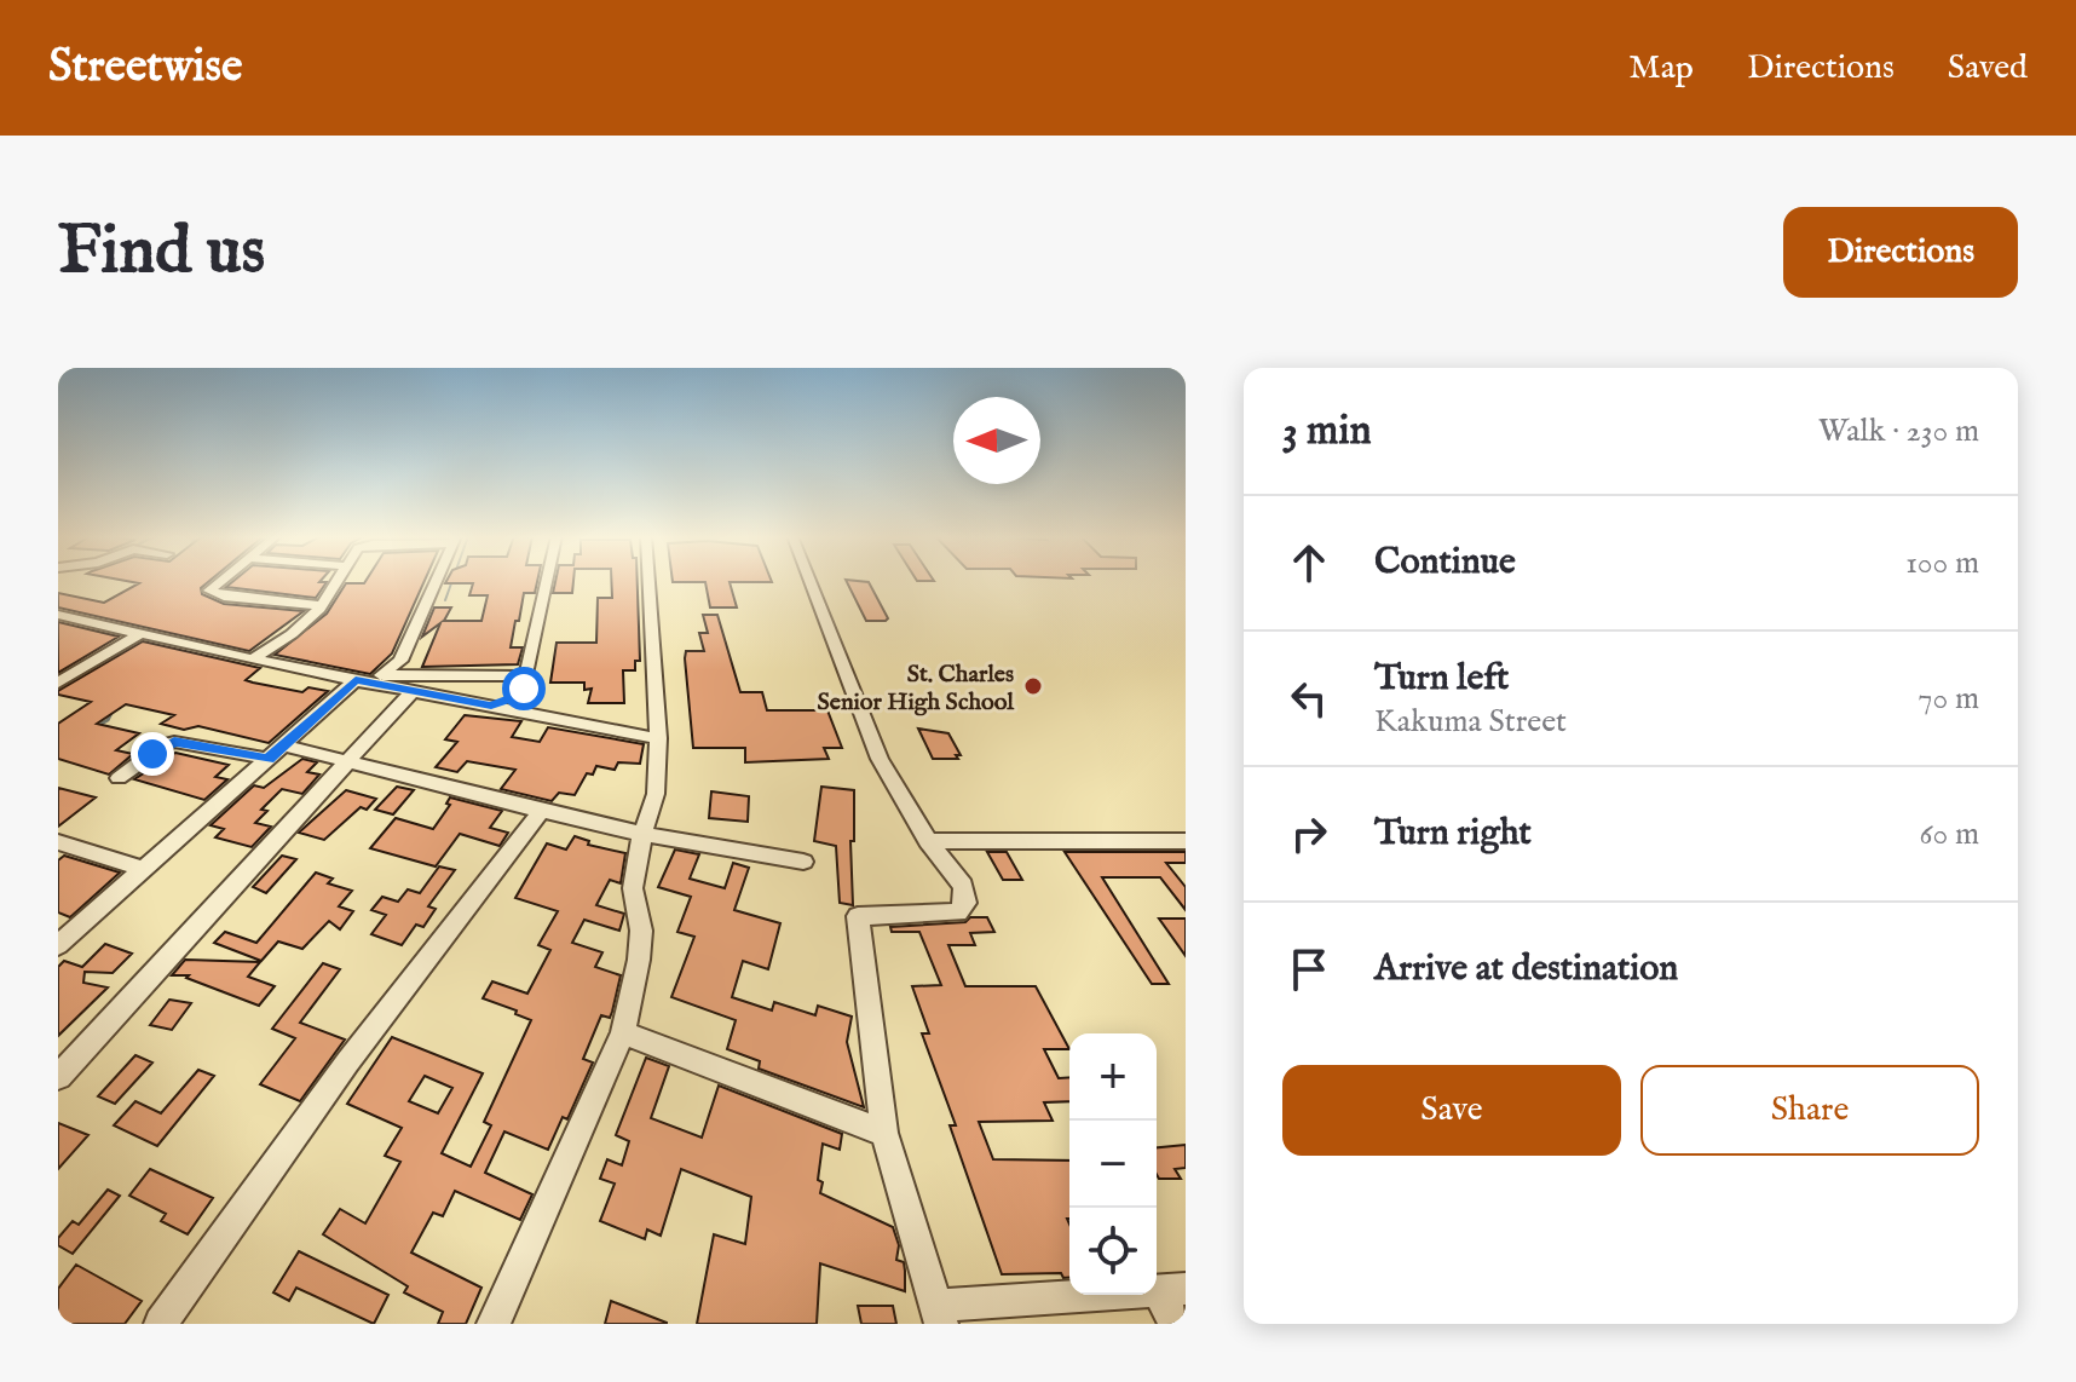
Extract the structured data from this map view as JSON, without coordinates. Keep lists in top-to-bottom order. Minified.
{"places":["St. Charles Senior High School"],"north":"left","page":{"header":"Streetwise","nav":["Map","Directions","Saved"],"buttons":["Directions",["Save","Share"]],"title":"Find us","heading":["3 min","Walk · 230 m"],"list":[["Continue","100 m"],["Turn left","Kakuma Street","70 m"],["Turn right","60 m"],"Arrive at destination"],"map_buttons":["+","−"]}}
